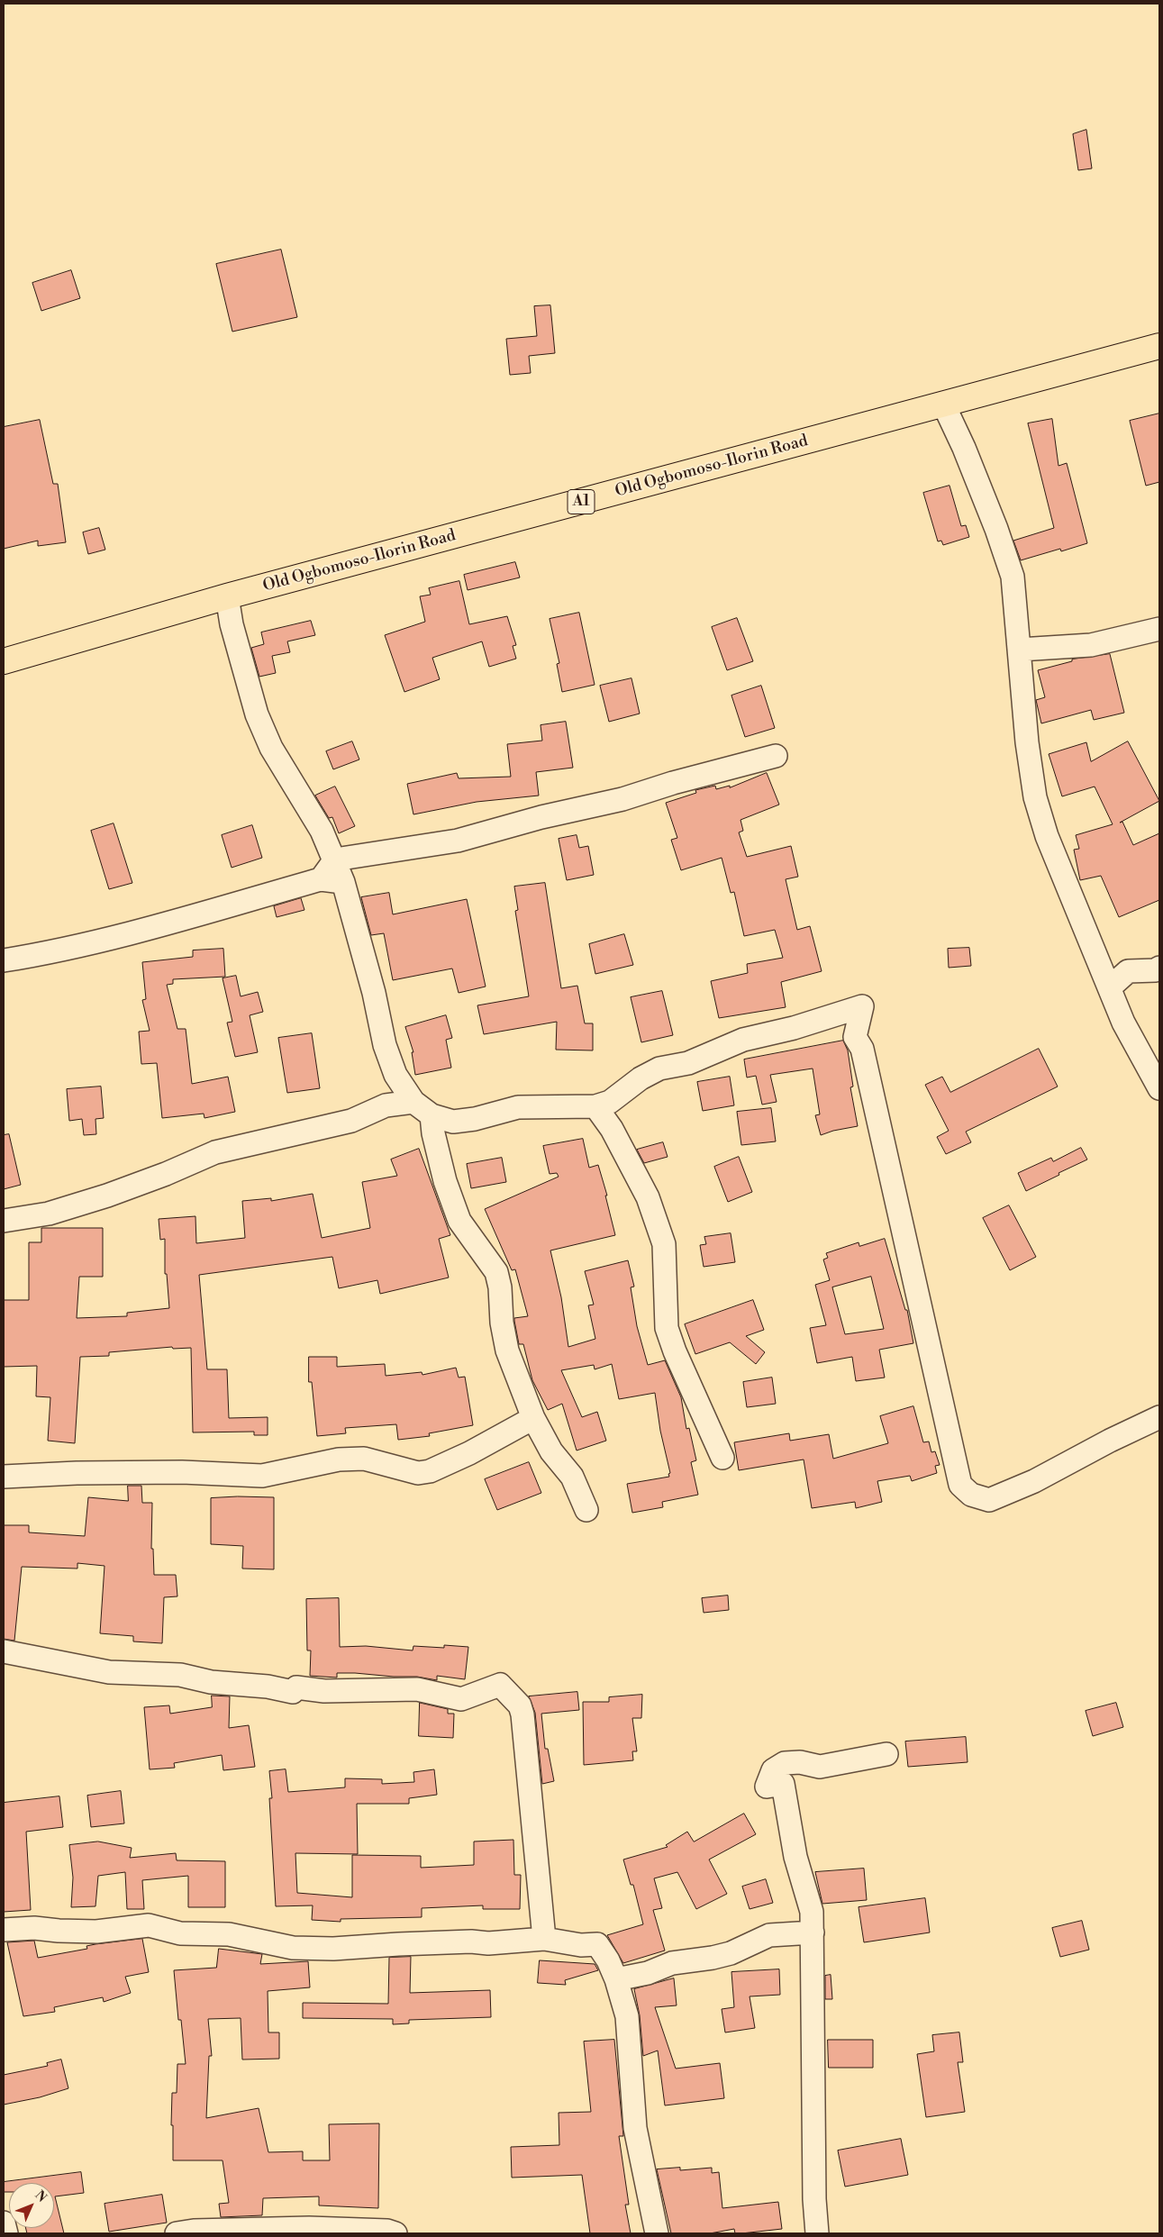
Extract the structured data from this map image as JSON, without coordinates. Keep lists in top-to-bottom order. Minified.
{"streets":{"highway":["Old Ogbomoso-Ilorin Road","A1"]},"north":"top right"}
